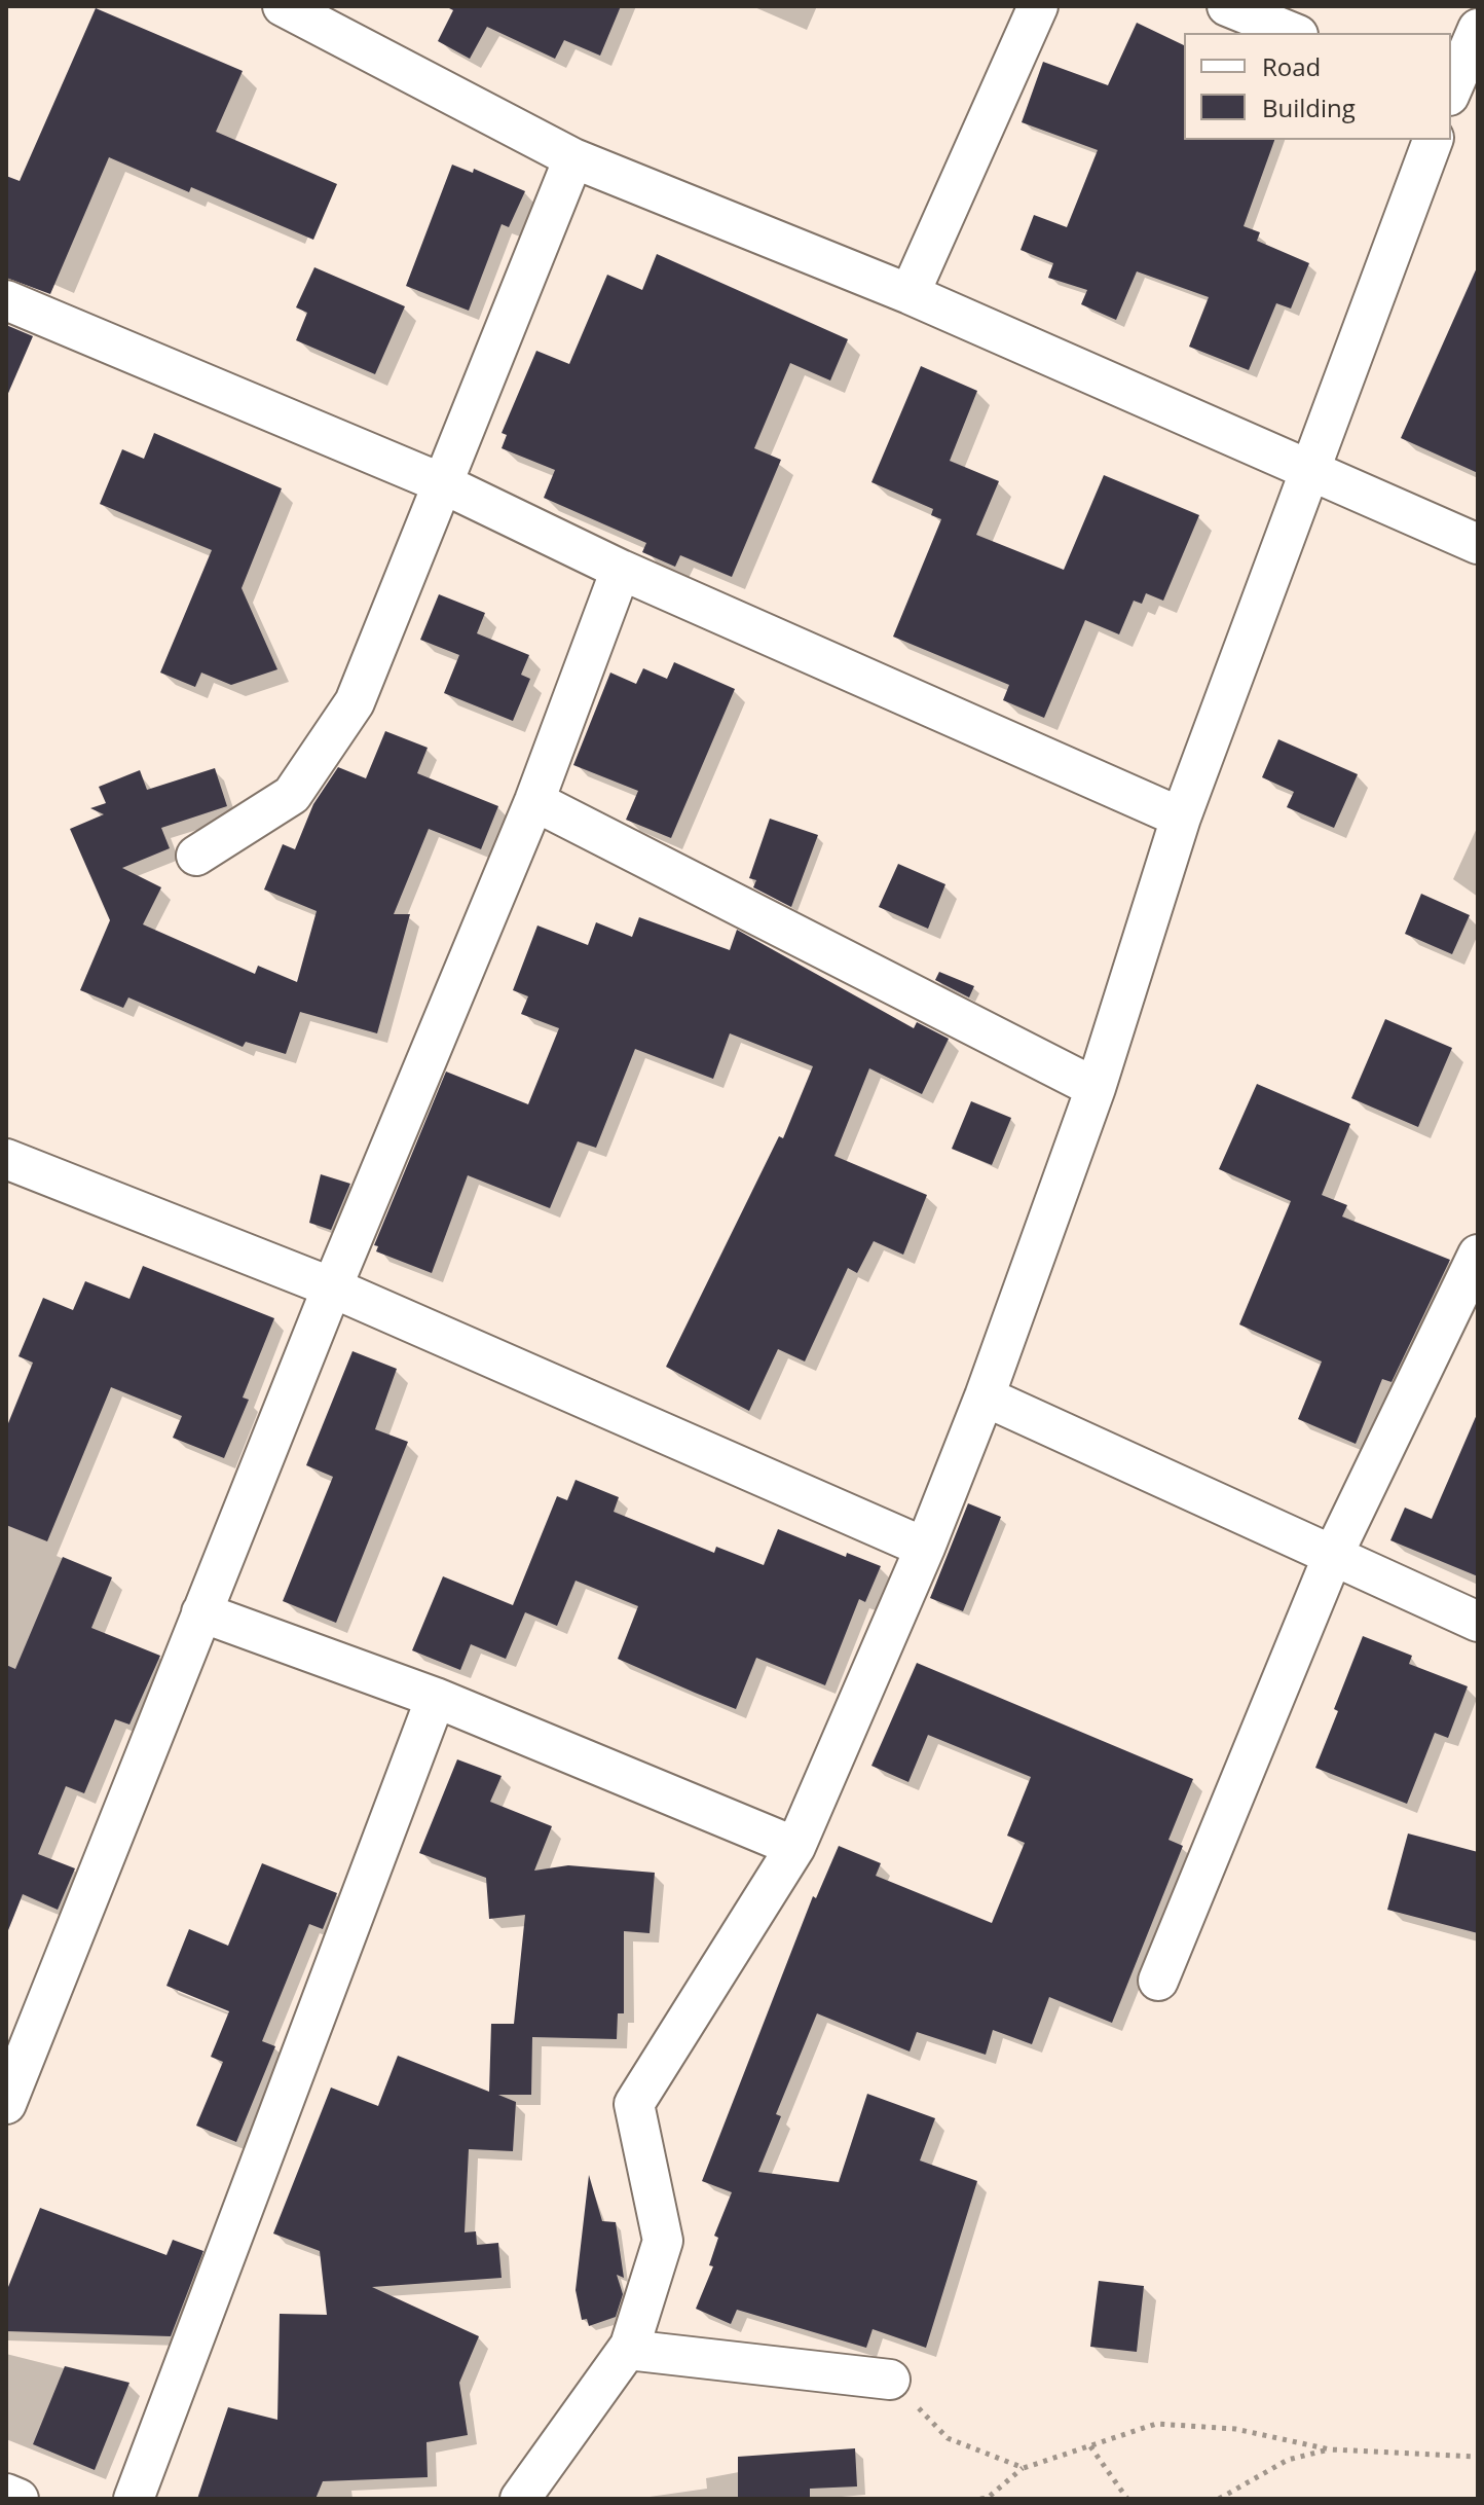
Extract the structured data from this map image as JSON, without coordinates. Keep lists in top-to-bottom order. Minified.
{"legend":["Road","Building"]}
